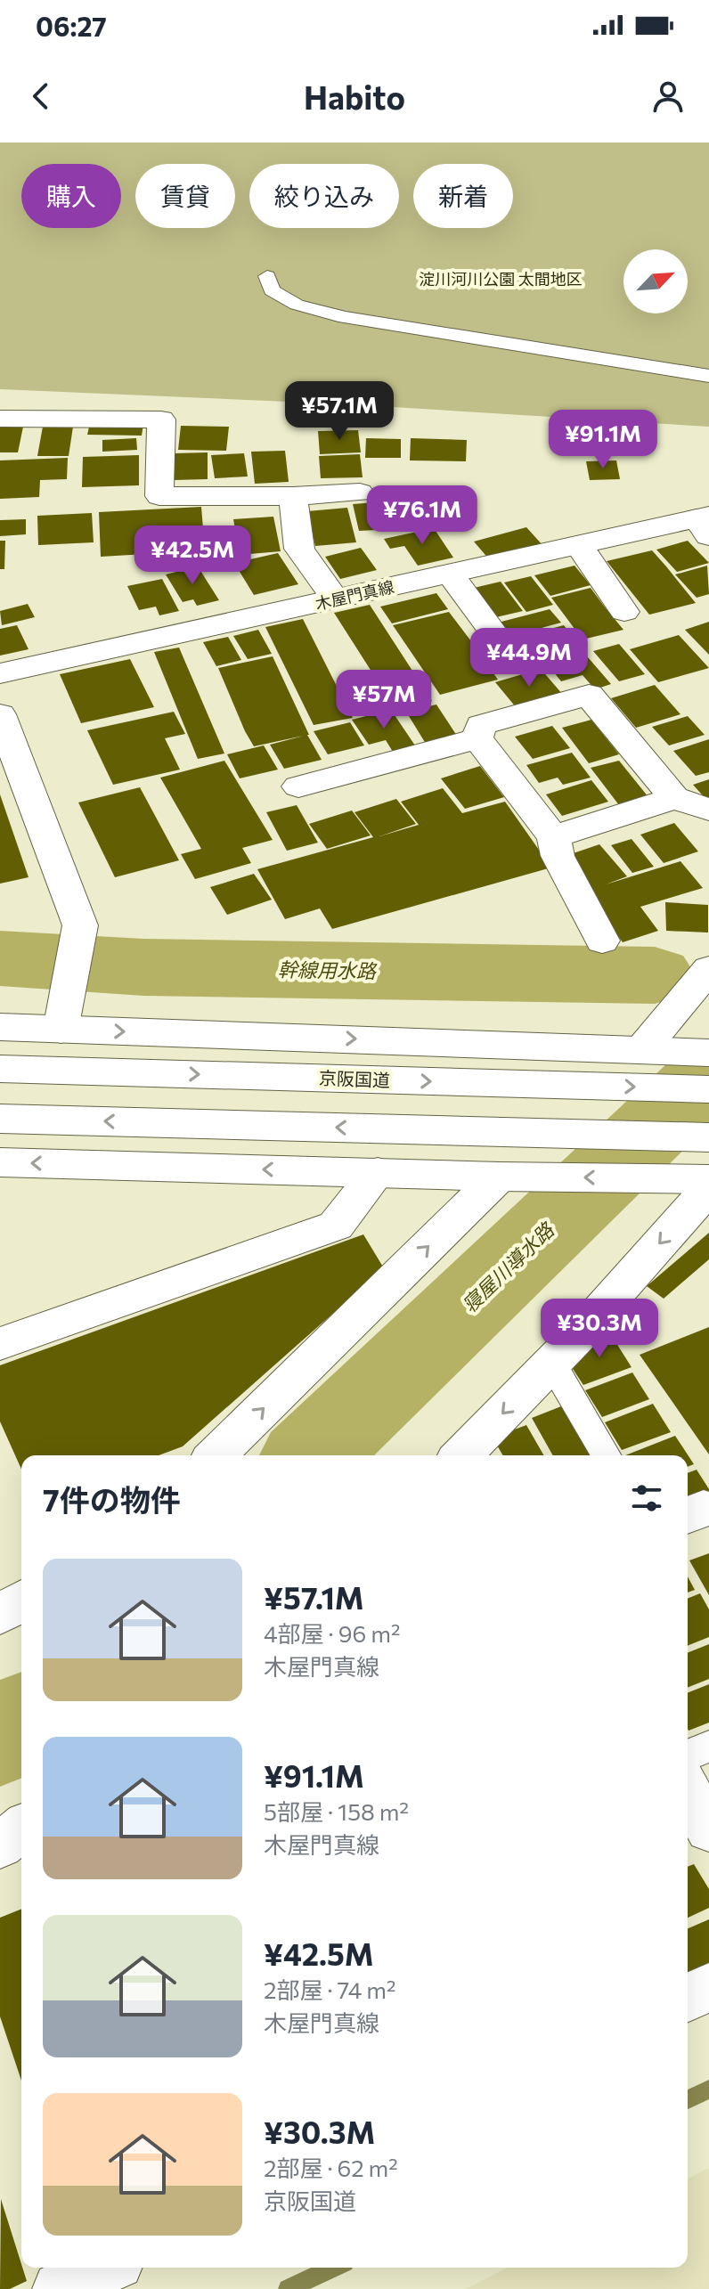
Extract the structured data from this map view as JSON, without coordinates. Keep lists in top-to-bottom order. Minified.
{"streets":{"main road":["木屋門真線","京阪国道"]},"water":["幹線用水路","寝屋川導水路"],"parks":["淀川河川公園 太間地区"],"north":"top right","page":{"status":"06:27","header":"Habito","chip":["購入","賃貸","絞り込み","新着"],"price":["¥57.1M","¥91.1M","¥76.1M","¥42.5M","¥44.9M","¥57M","¥30.3M"],"heading":"7件の物件","list":[{"name":"¥57.1M","note":"4部屋 · 96 m² · 木屋門真線"},{"name":"¥91.1M","note":"5部屋 · 158 m² · 木屋門真線"},{"name":"¥42.5M","note":"2部屋 · 74 m² · 木屋門真線"},{"name":"¥30.3M","note":"2部屋 · 62 m² · 京阪国道"}]}}
